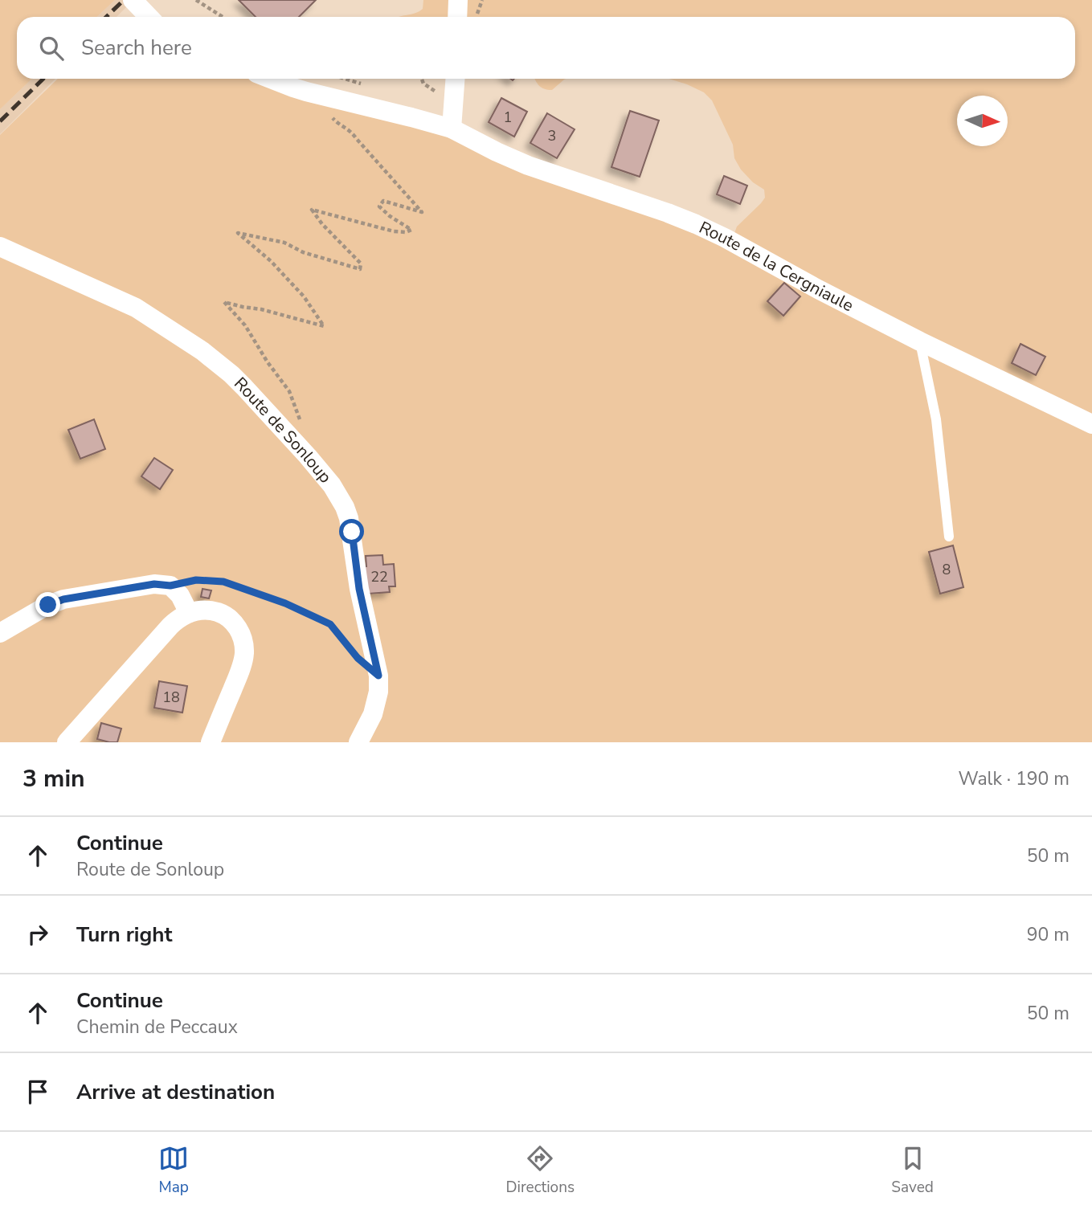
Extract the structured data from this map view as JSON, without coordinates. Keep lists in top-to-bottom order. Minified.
{"streets":{"street":["Route de la Cergniaule","Route de Sonloup"]},"house_numbers":["1","3","8","22","18"],"north":"right","page":{"search":"Search here","heading":["3 min","Walk · 190 m"],"list":[["Continue","Route de Sonloup","50 m"],["Turn right","90 m"],["Continue","Chemin de Peccaux","50 m"],"Arrive at destination"],"nav":["Map","Directions","Saved"]}}
